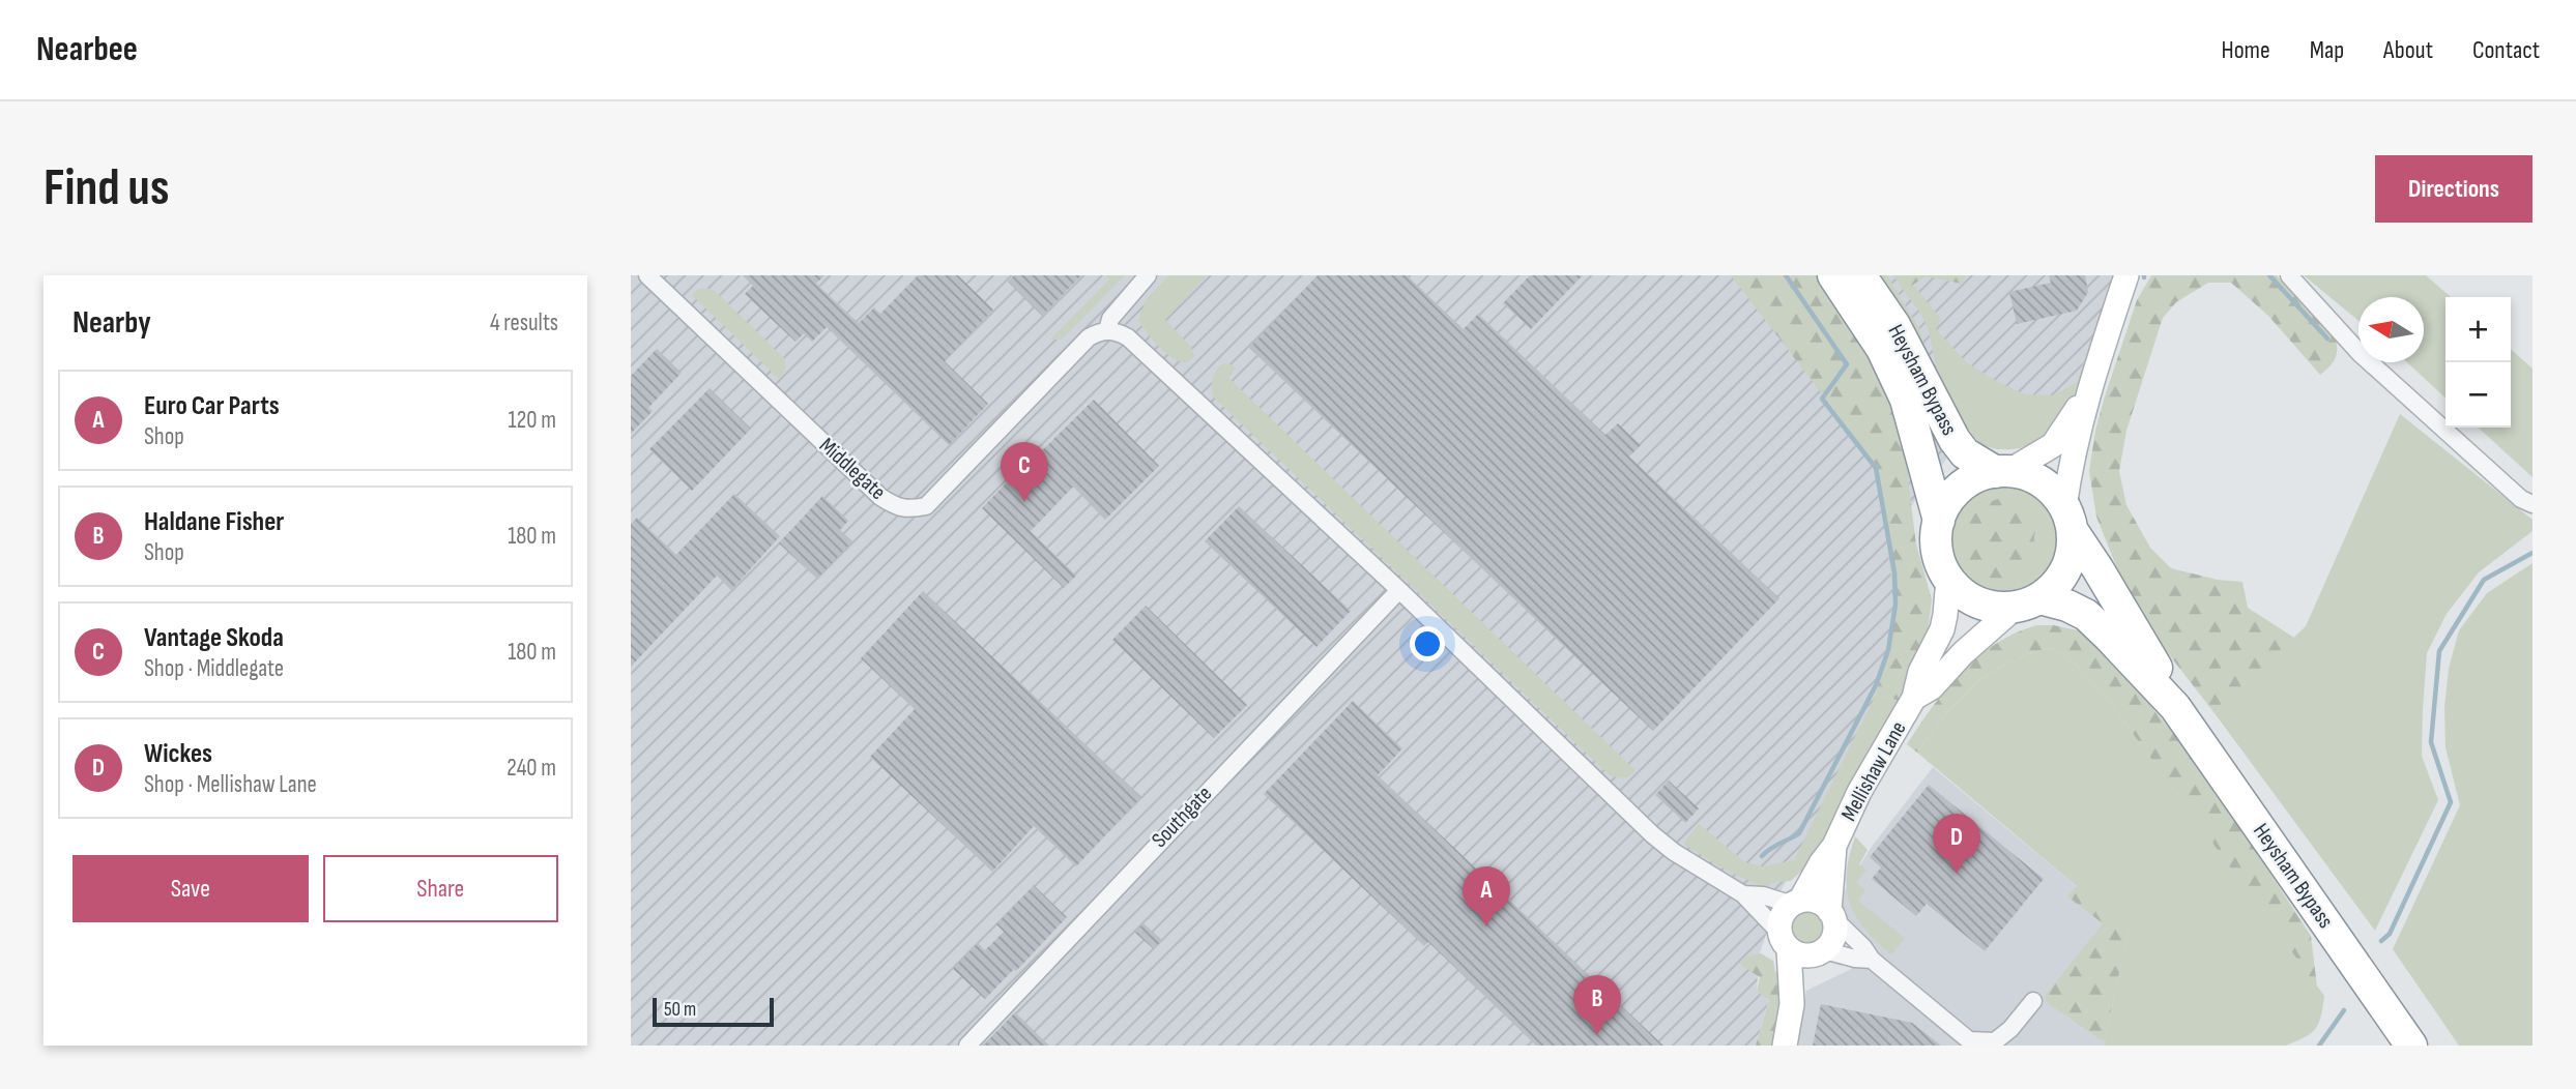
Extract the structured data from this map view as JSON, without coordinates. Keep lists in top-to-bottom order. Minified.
{"streets":{"highway":["Heysham Bypass"],"main road":["Mellishaw Lane"],"street":["Middlegate","Southgate"]},"crossings":[["Heysham Bypass","Mellishaw Lane"]],"scale_bar":"50 m","north":"left","page":{"header":"Nearbee","nav":["Home","Map","About","Contact"],"buttons":["Directions",["Save","Share"]],"title":"Find us","heading":["Nearby","4 results"],"map_buttons":["+","−"],"list":[{"mark":"A","name":"Euro Car Parts","note":"Shop","value":"120 m"},{"mark":"B","name":"Haldane Fisher","note":"Shop","value":"180 m"},{"mark":"C","name":"Vantage Skoda","note":"Shop · Middlegate","value":"180 m"},{"mark":"D","name":"Wickes","note":"Shop · Mellishaw Lane","value":"240 m"}],"pins":["C","D","A","B"],"scale":"50 m"}}
